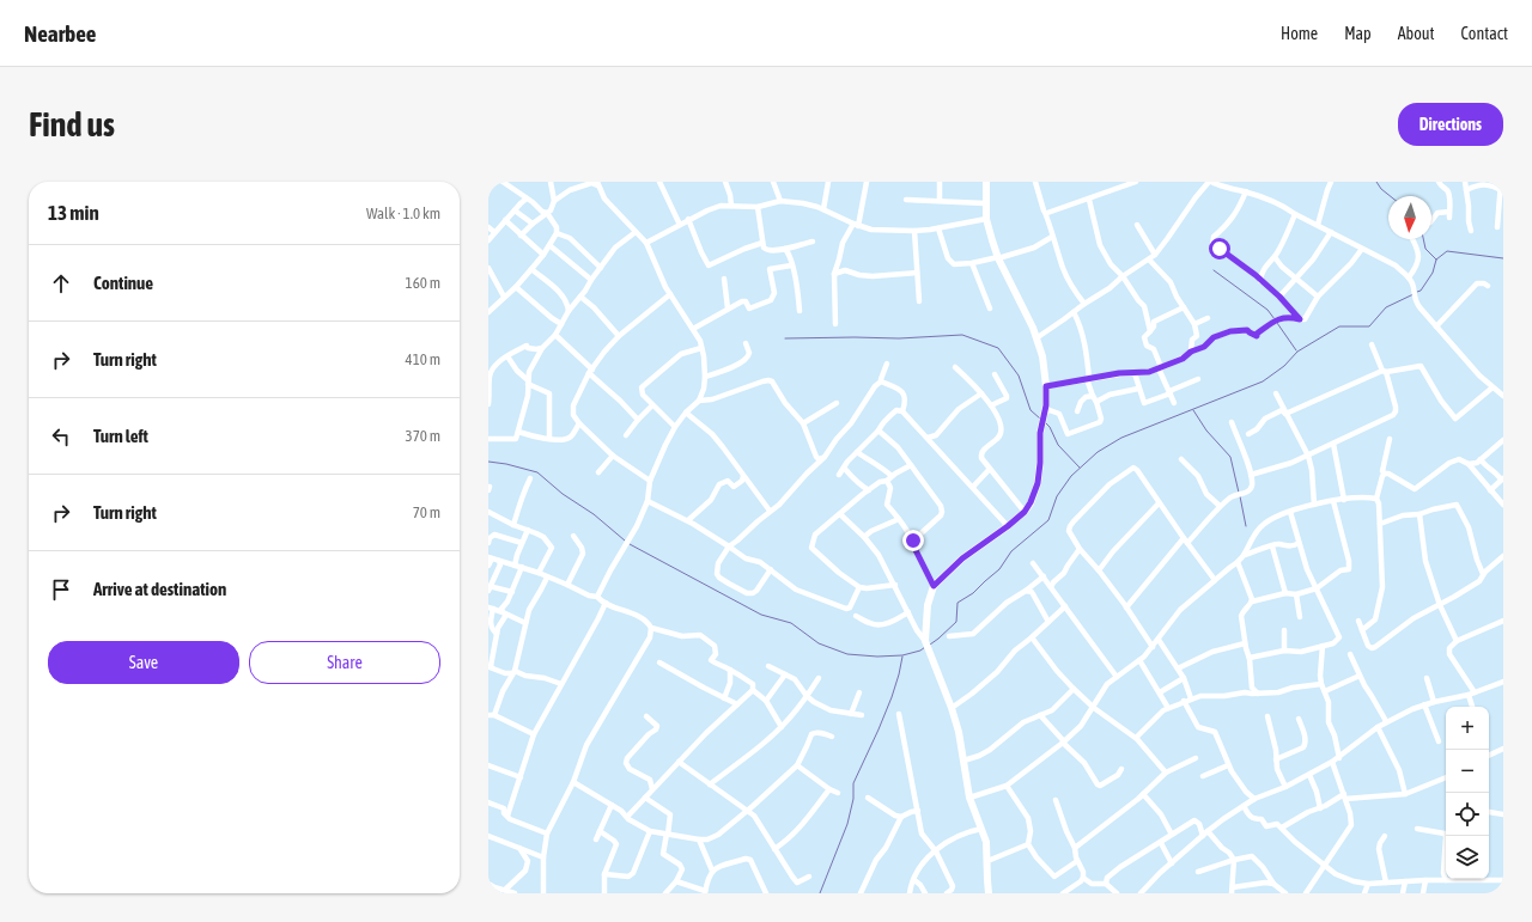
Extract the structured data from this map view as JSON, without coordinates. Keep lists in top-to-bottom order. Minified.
{"north":"bottom","page":{"header":"Nearbee","nav":["Home","Map","About","Contact"],"buttons":["Directions",["Save","Share"]],"title":"Find us","heading":["13 min","Walk · 1.0 km"],"list":[["Continue","160 m"],["Turn right","410 m"],["Turn left","370 m"],["Turn right","70 m"],"Arrive at destination"],"map_buttons":["+","−"]}}
